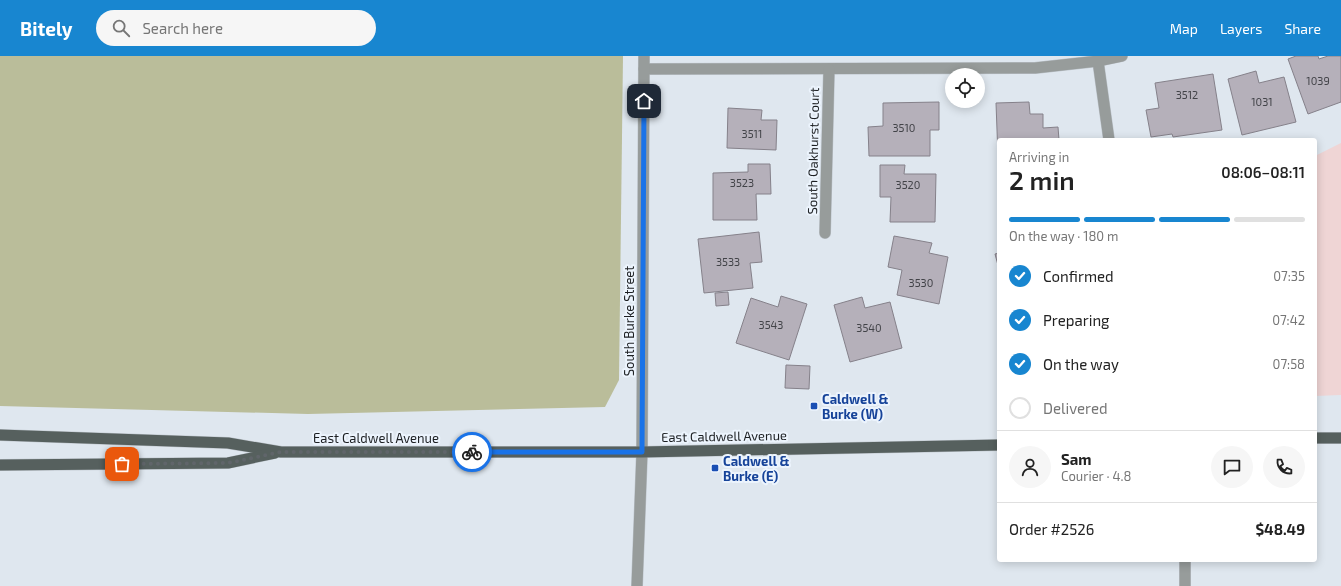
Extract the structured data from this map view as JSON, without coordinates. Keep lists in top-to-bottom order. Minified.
{"streets":{"main road":["East Caldwell Avenue"],"street":["South Oakhurst Court","South Burke Street"]},"crossings":[["South Burke Street","East Caldwell Avenue"]],"places":{"transit":["Caldwell & Burke (W)","Caldwell & Burke (E)"]},"house_numbers":["1039","3512","1031","3510","3511","3523","3520","3533","3530","3543","3540"],"page":{"header":"Bitely","search":"Search here","nav":["Map","Layers","Share"],"heading":["2 min","Arriving in","08:06–08:11"],"panel":["Sam","Courier · 4.8","Order #2526","$48.49"],"bar":"On the way · 180 m","list":[["Confirmed","07:35"],["Preparing","07:42"],["On the way","07:58"],"Delivered"]}}
